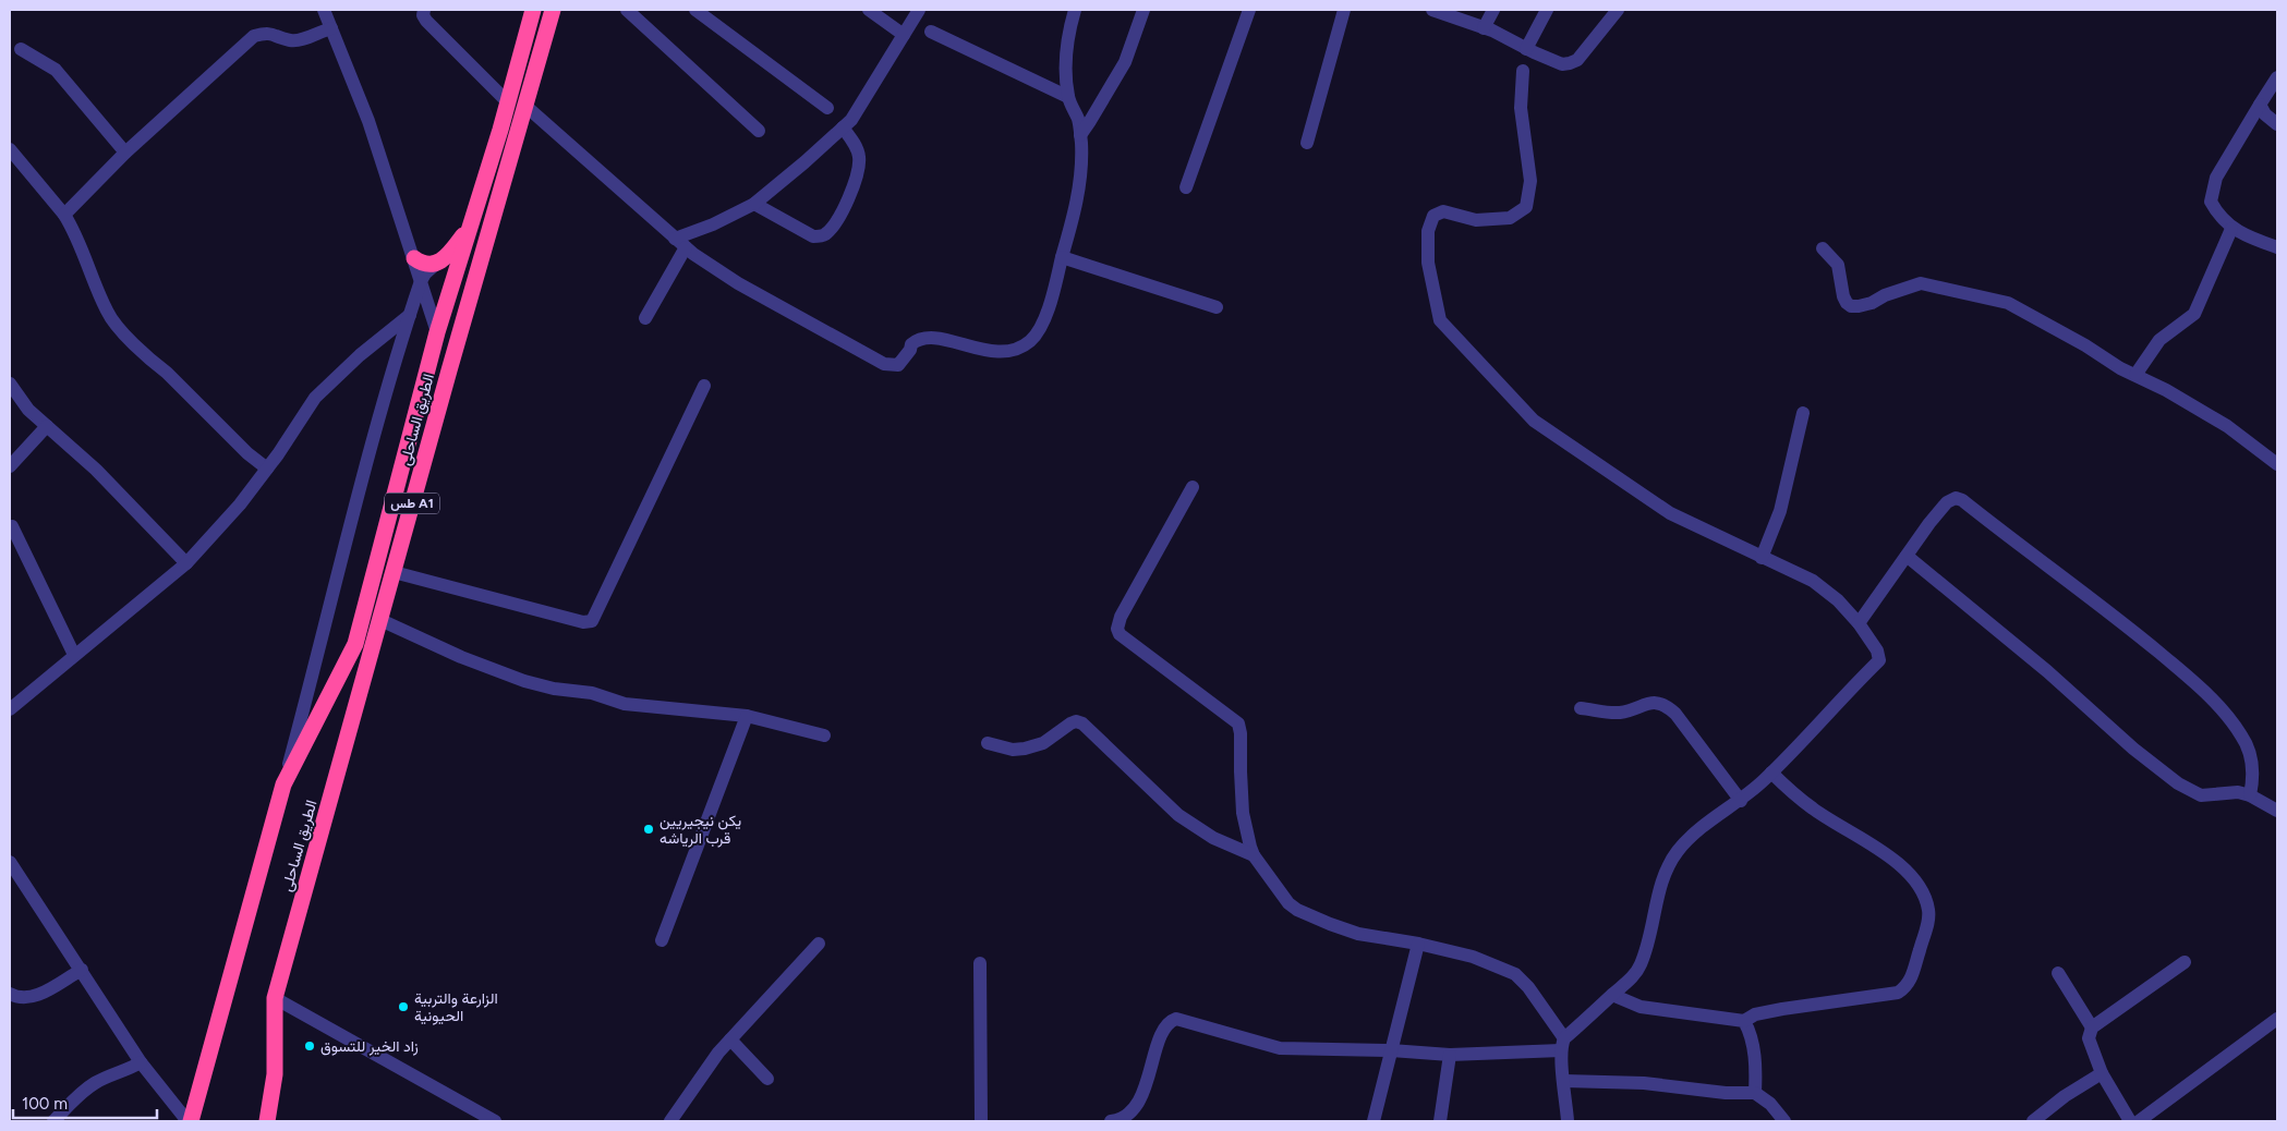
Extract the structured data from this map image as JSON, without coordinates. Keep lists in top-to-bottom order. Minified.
{"streets":{"highway":["الطريق الساحلى","طس A1"]},"places":["يكن نيجيريين قرب الرياشه","الزارعة والتربية الحيونية","زاد الخير للتسوق"],"scale_bar":"100 m"}
